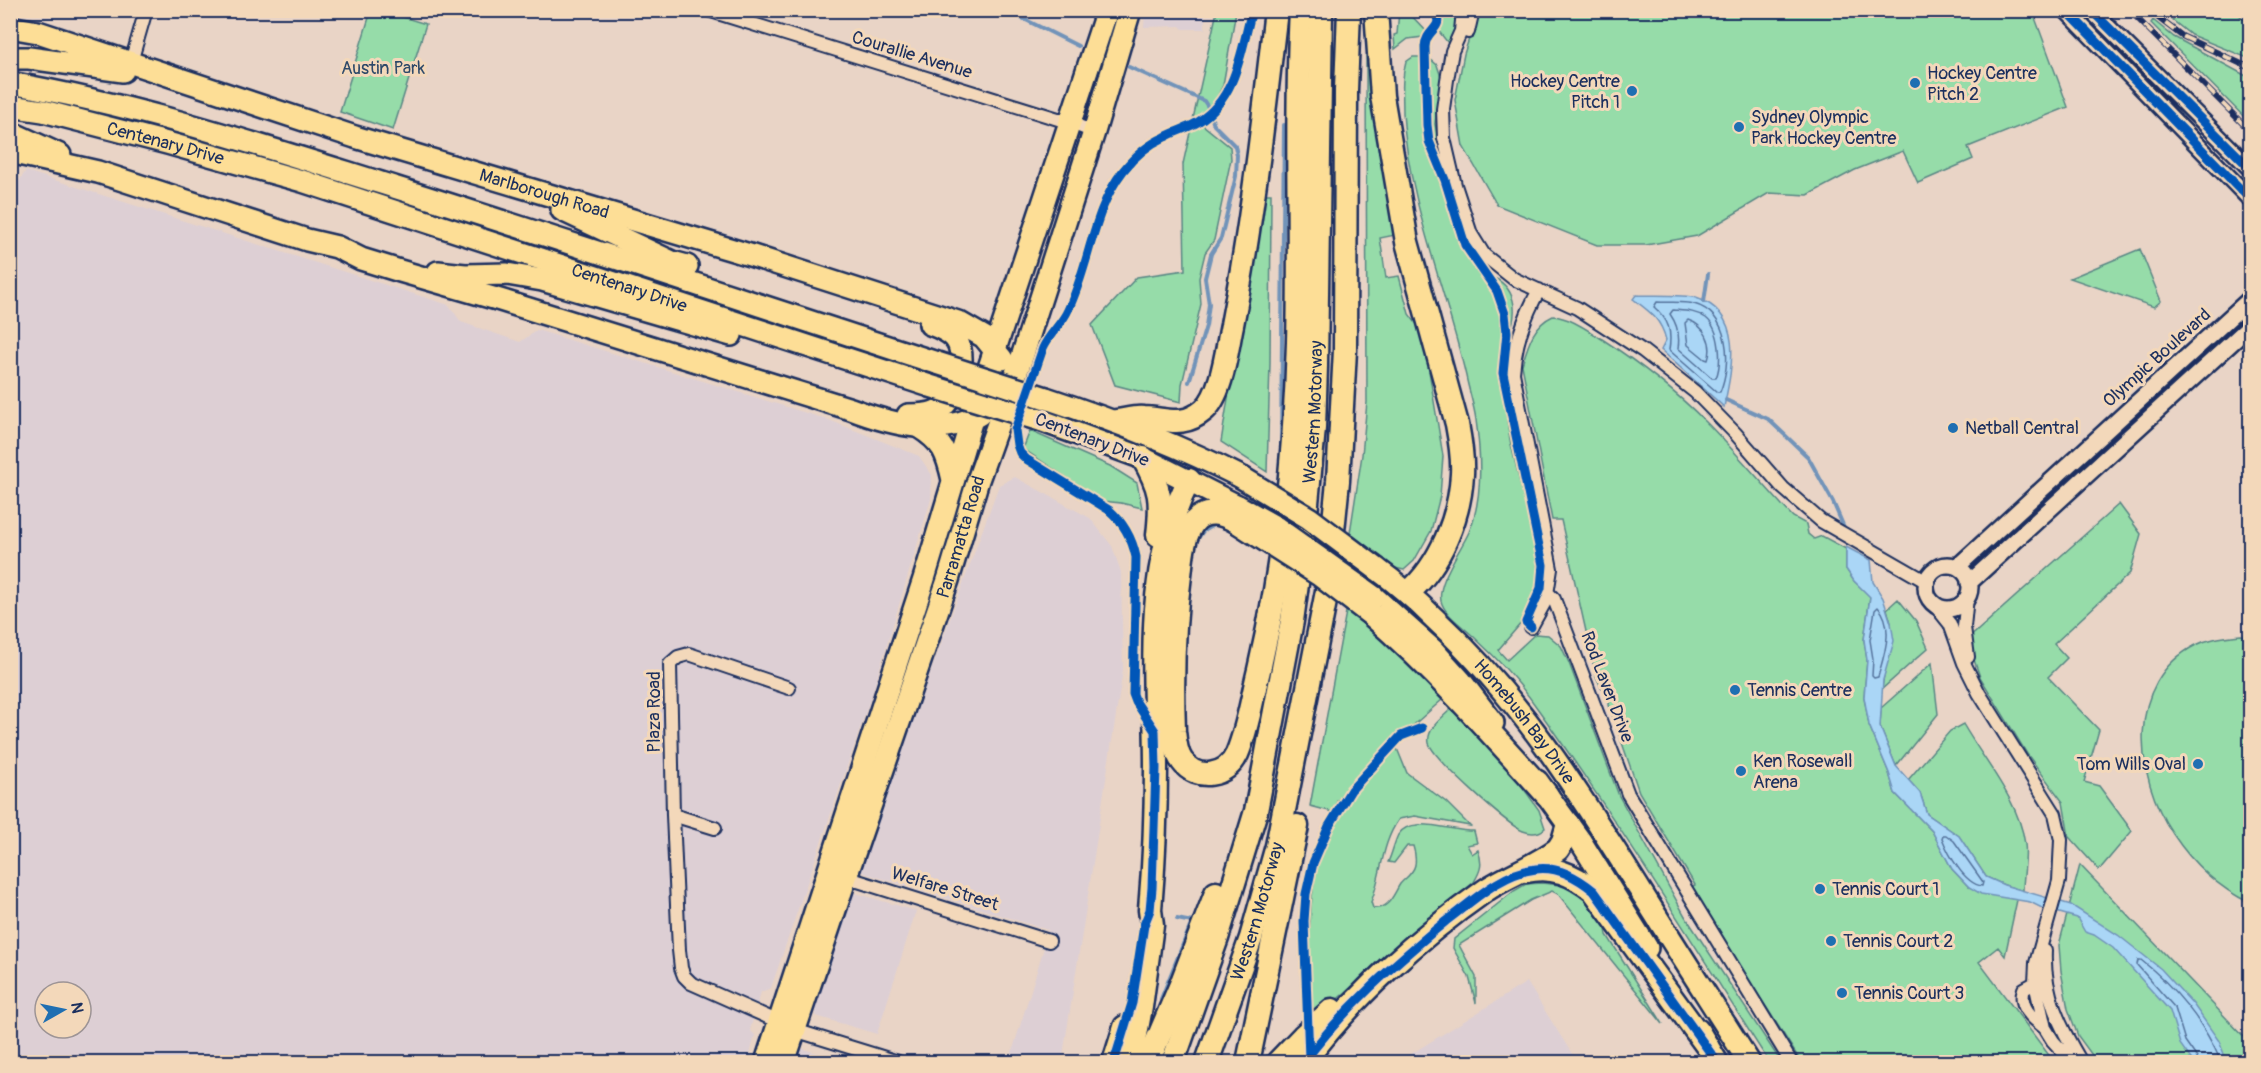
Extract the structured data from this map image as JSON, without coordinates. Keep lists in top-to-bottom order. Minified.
{"streets":{"highway":["Centenary Drive","Marlborough Road","Western Motorway","Parramatta Road","Homebush Bay Drive"],"street":["Courallie Avenue","Olympic Boulevard","Rod Laver Drive","Plaza Road","Welfare Street"]},"crossings":[["Courallie Avenue","Parramatta Road"],["Centenary Drive","Homebush Bay Drive"],["Marlborough Road","Parramatta Road"],["Parramatta Road","Plaza Road"],["Parramatta Road","Welfare Street"]],"parks":["Austin Park"],"places":["Hockey Centre Pitch 2","Hockey Centre Pitch 1","Sydney Olympic Park Hockey Centre","Netball Central","Tennis Centre","Tom Wills Oval","Ken Rosewall Arena","Tennis Court 1","Tennis Court 2","Tennis Court 3"],"north":"right"}
